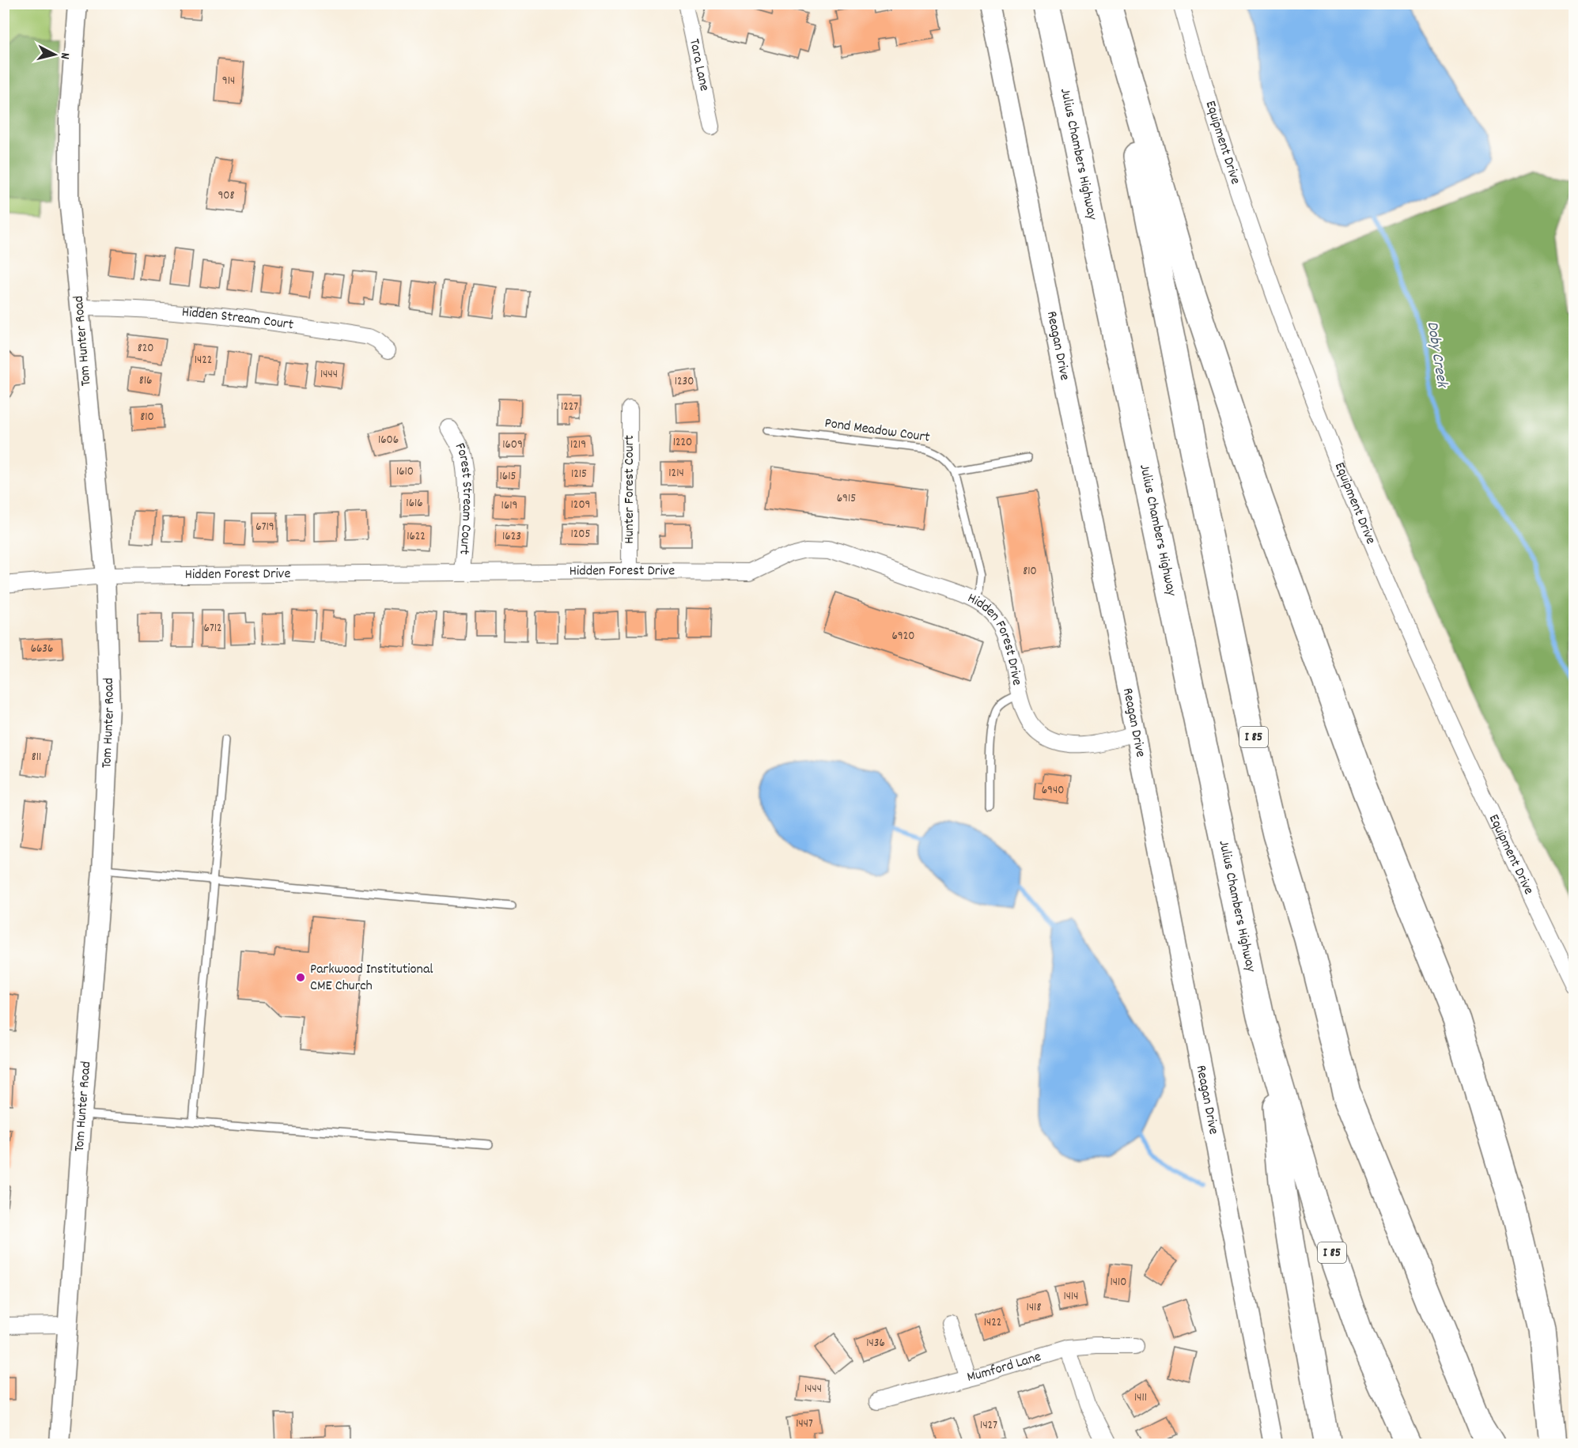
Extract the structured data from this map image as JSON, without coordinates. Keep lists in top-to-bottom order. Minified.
{"streets":{"highway":["Julius Chambers Highway","I 85"],"street":["Tara Lane","Equipment Drive","Hidden Stream Court","Tom Hunter Road","Reagan Drive","Hunter Forest Court","Forest Stream Court","Hidden Forest Drive","Mumford Lane"],"lane":["Pond Meadow Court"]},"crossings":[["Julius Chambers Highway","I 85"],["Hidden Stream Court","Tom Hunter Road"],["Tom Hunter Road","Hidden Forest Drive"],["Reagan Drive","Hidden Forest Drive"],["Pond Meadow Court","Hidden Forest Drive"],["Hunter Forest Court","Hidden Forest Drive"],["Forest Stream Court","Hidden Forest Drive"]],"water":["Doby Creek"],"places":["Parkwood Institutional CME Church"],"house_numbers":["914","908","820","1422","1444","816","1230","1227","810","1606","1220","1609","1219","1610","1214","1215","1615","6915","1616","1209","1619","6719","1205","1622","1623","810","6712","6920","6636","811","6940","1410","1414","1418","1422","1436","1444","1411","1447","1427"],"north":"right"}
